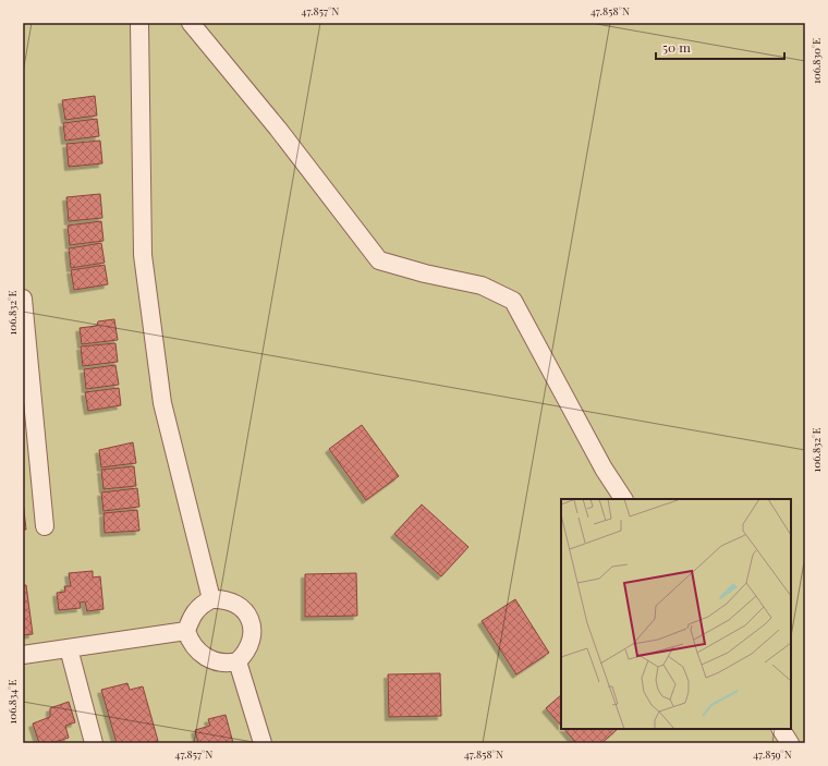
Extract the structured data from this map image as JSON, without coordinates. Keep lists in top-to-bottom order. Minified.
{"scale_bar":"50 m","coordinates":["47.857°N","47.858°N","106.830°E","106.832°E","106.834°E","47.859°N"]}
